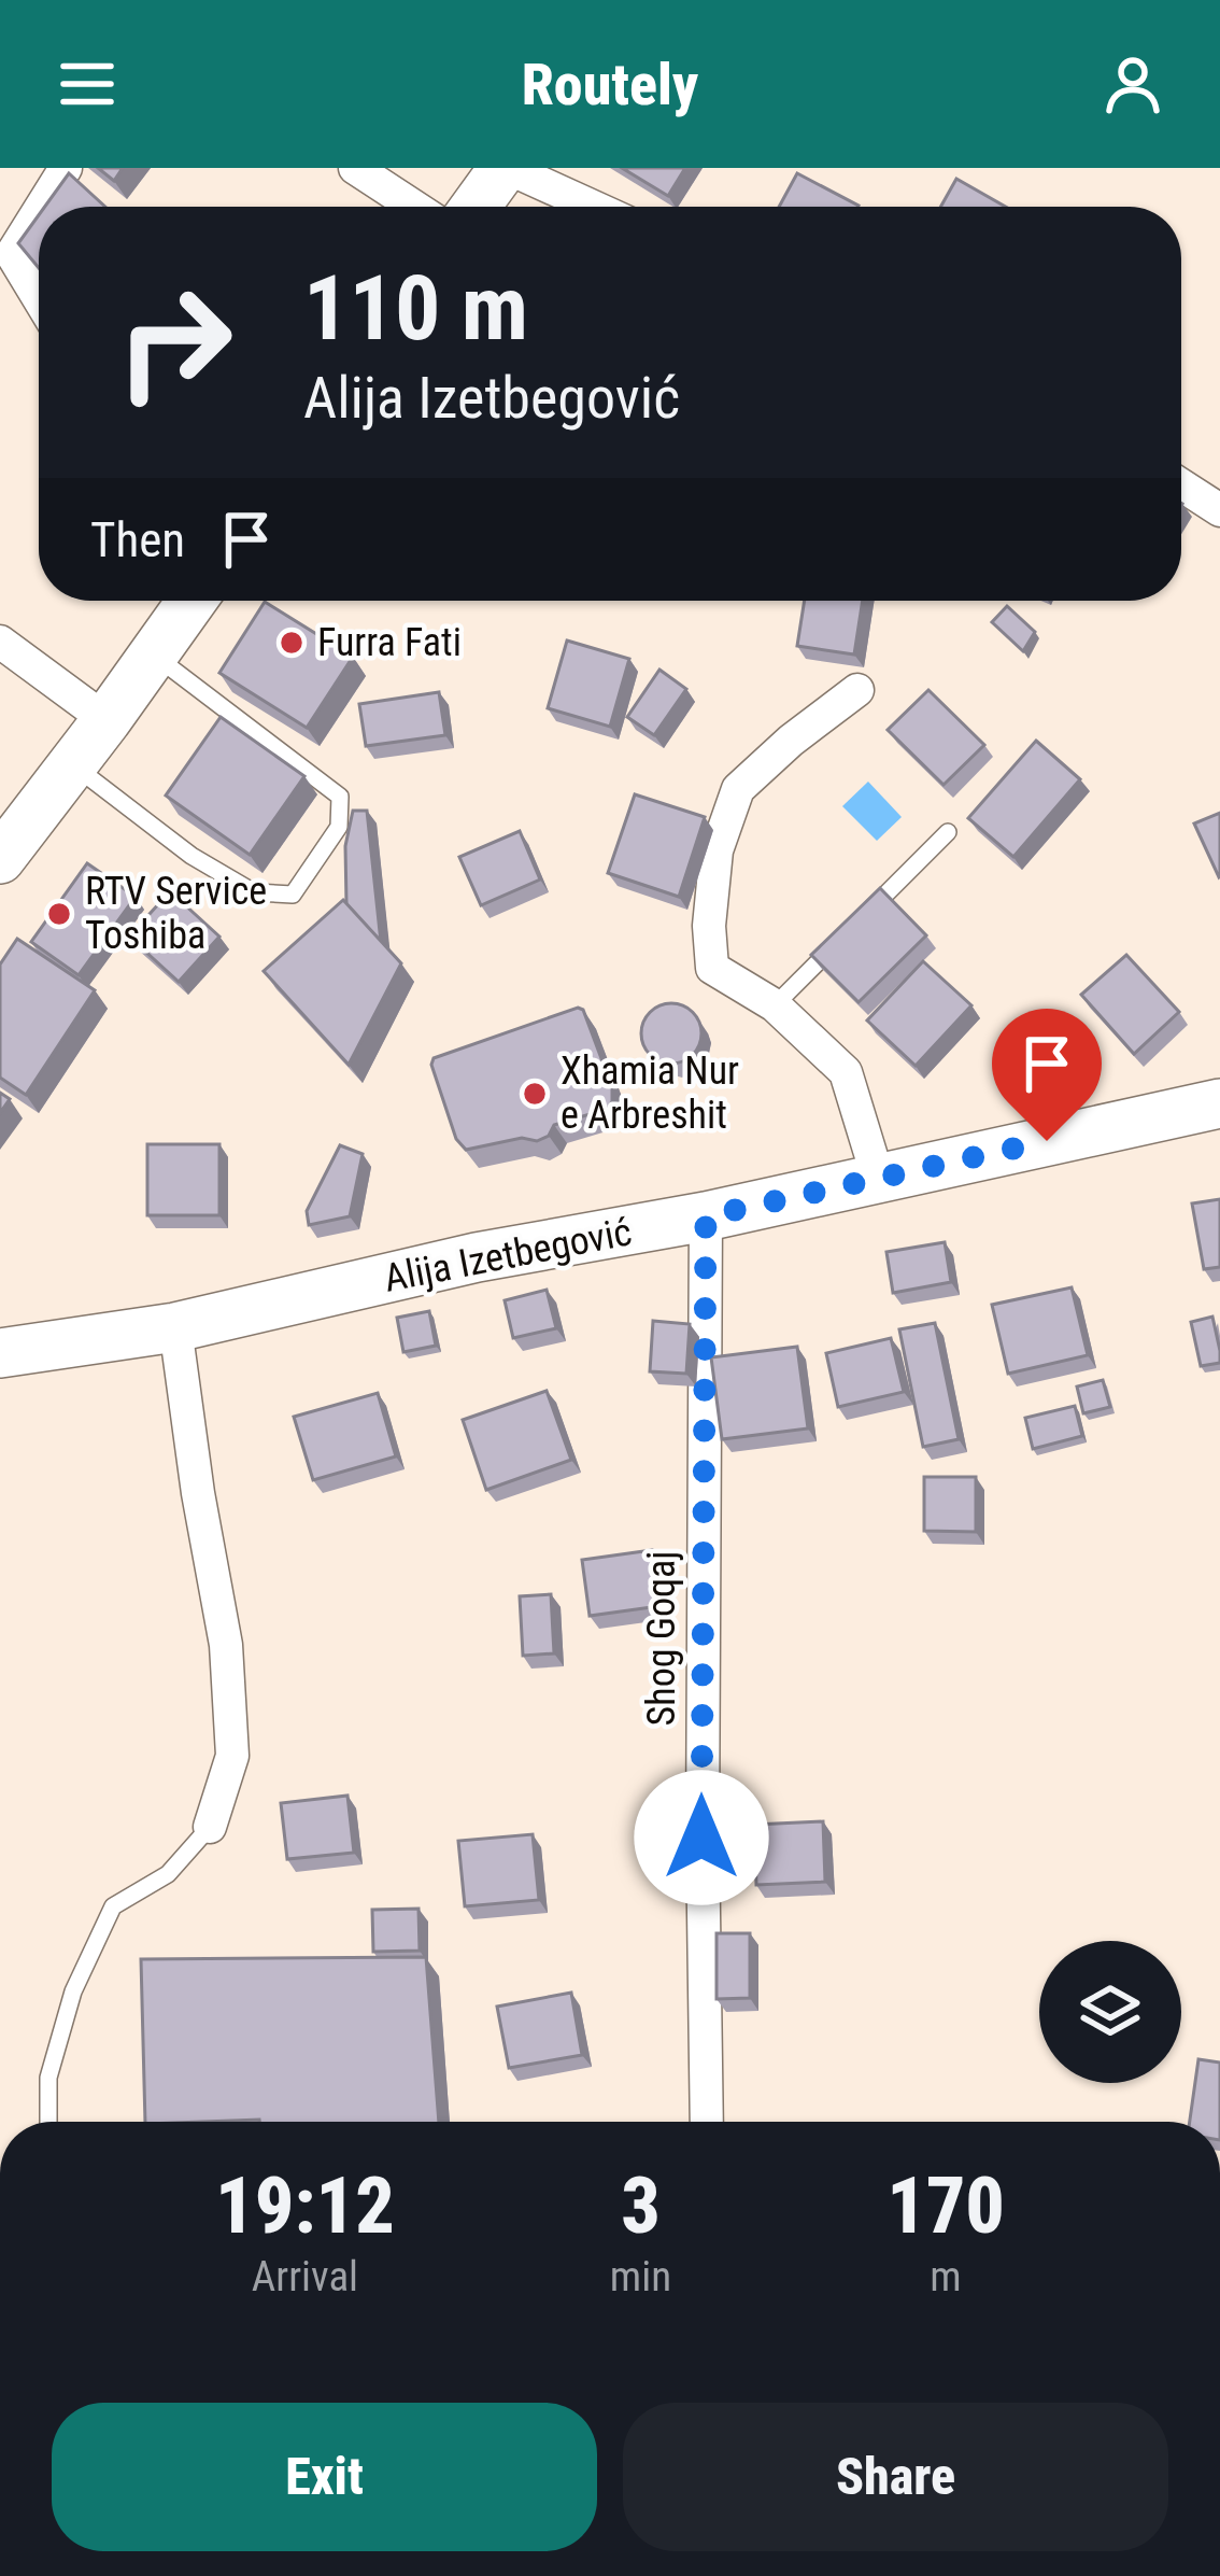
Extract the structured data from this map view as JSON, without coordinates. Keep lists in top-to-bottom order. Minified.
{"streets":{"main road":["Alija Izetbegović"],"street":["Shog Goqaj"]},"crossings":[["Alija Izetbegović","Shog Goqaj"]],"places":["Furra Fati","RTV Service Toshiba","Xhamia Nur e Arbreshit"],"page":{"header":"Routely","turn":["110 m","Alija Izetbegović"],"then":"Then","eta":["19:12","Arrival","3","min","170","m"],"buttons":["Exit","Share"]}}
